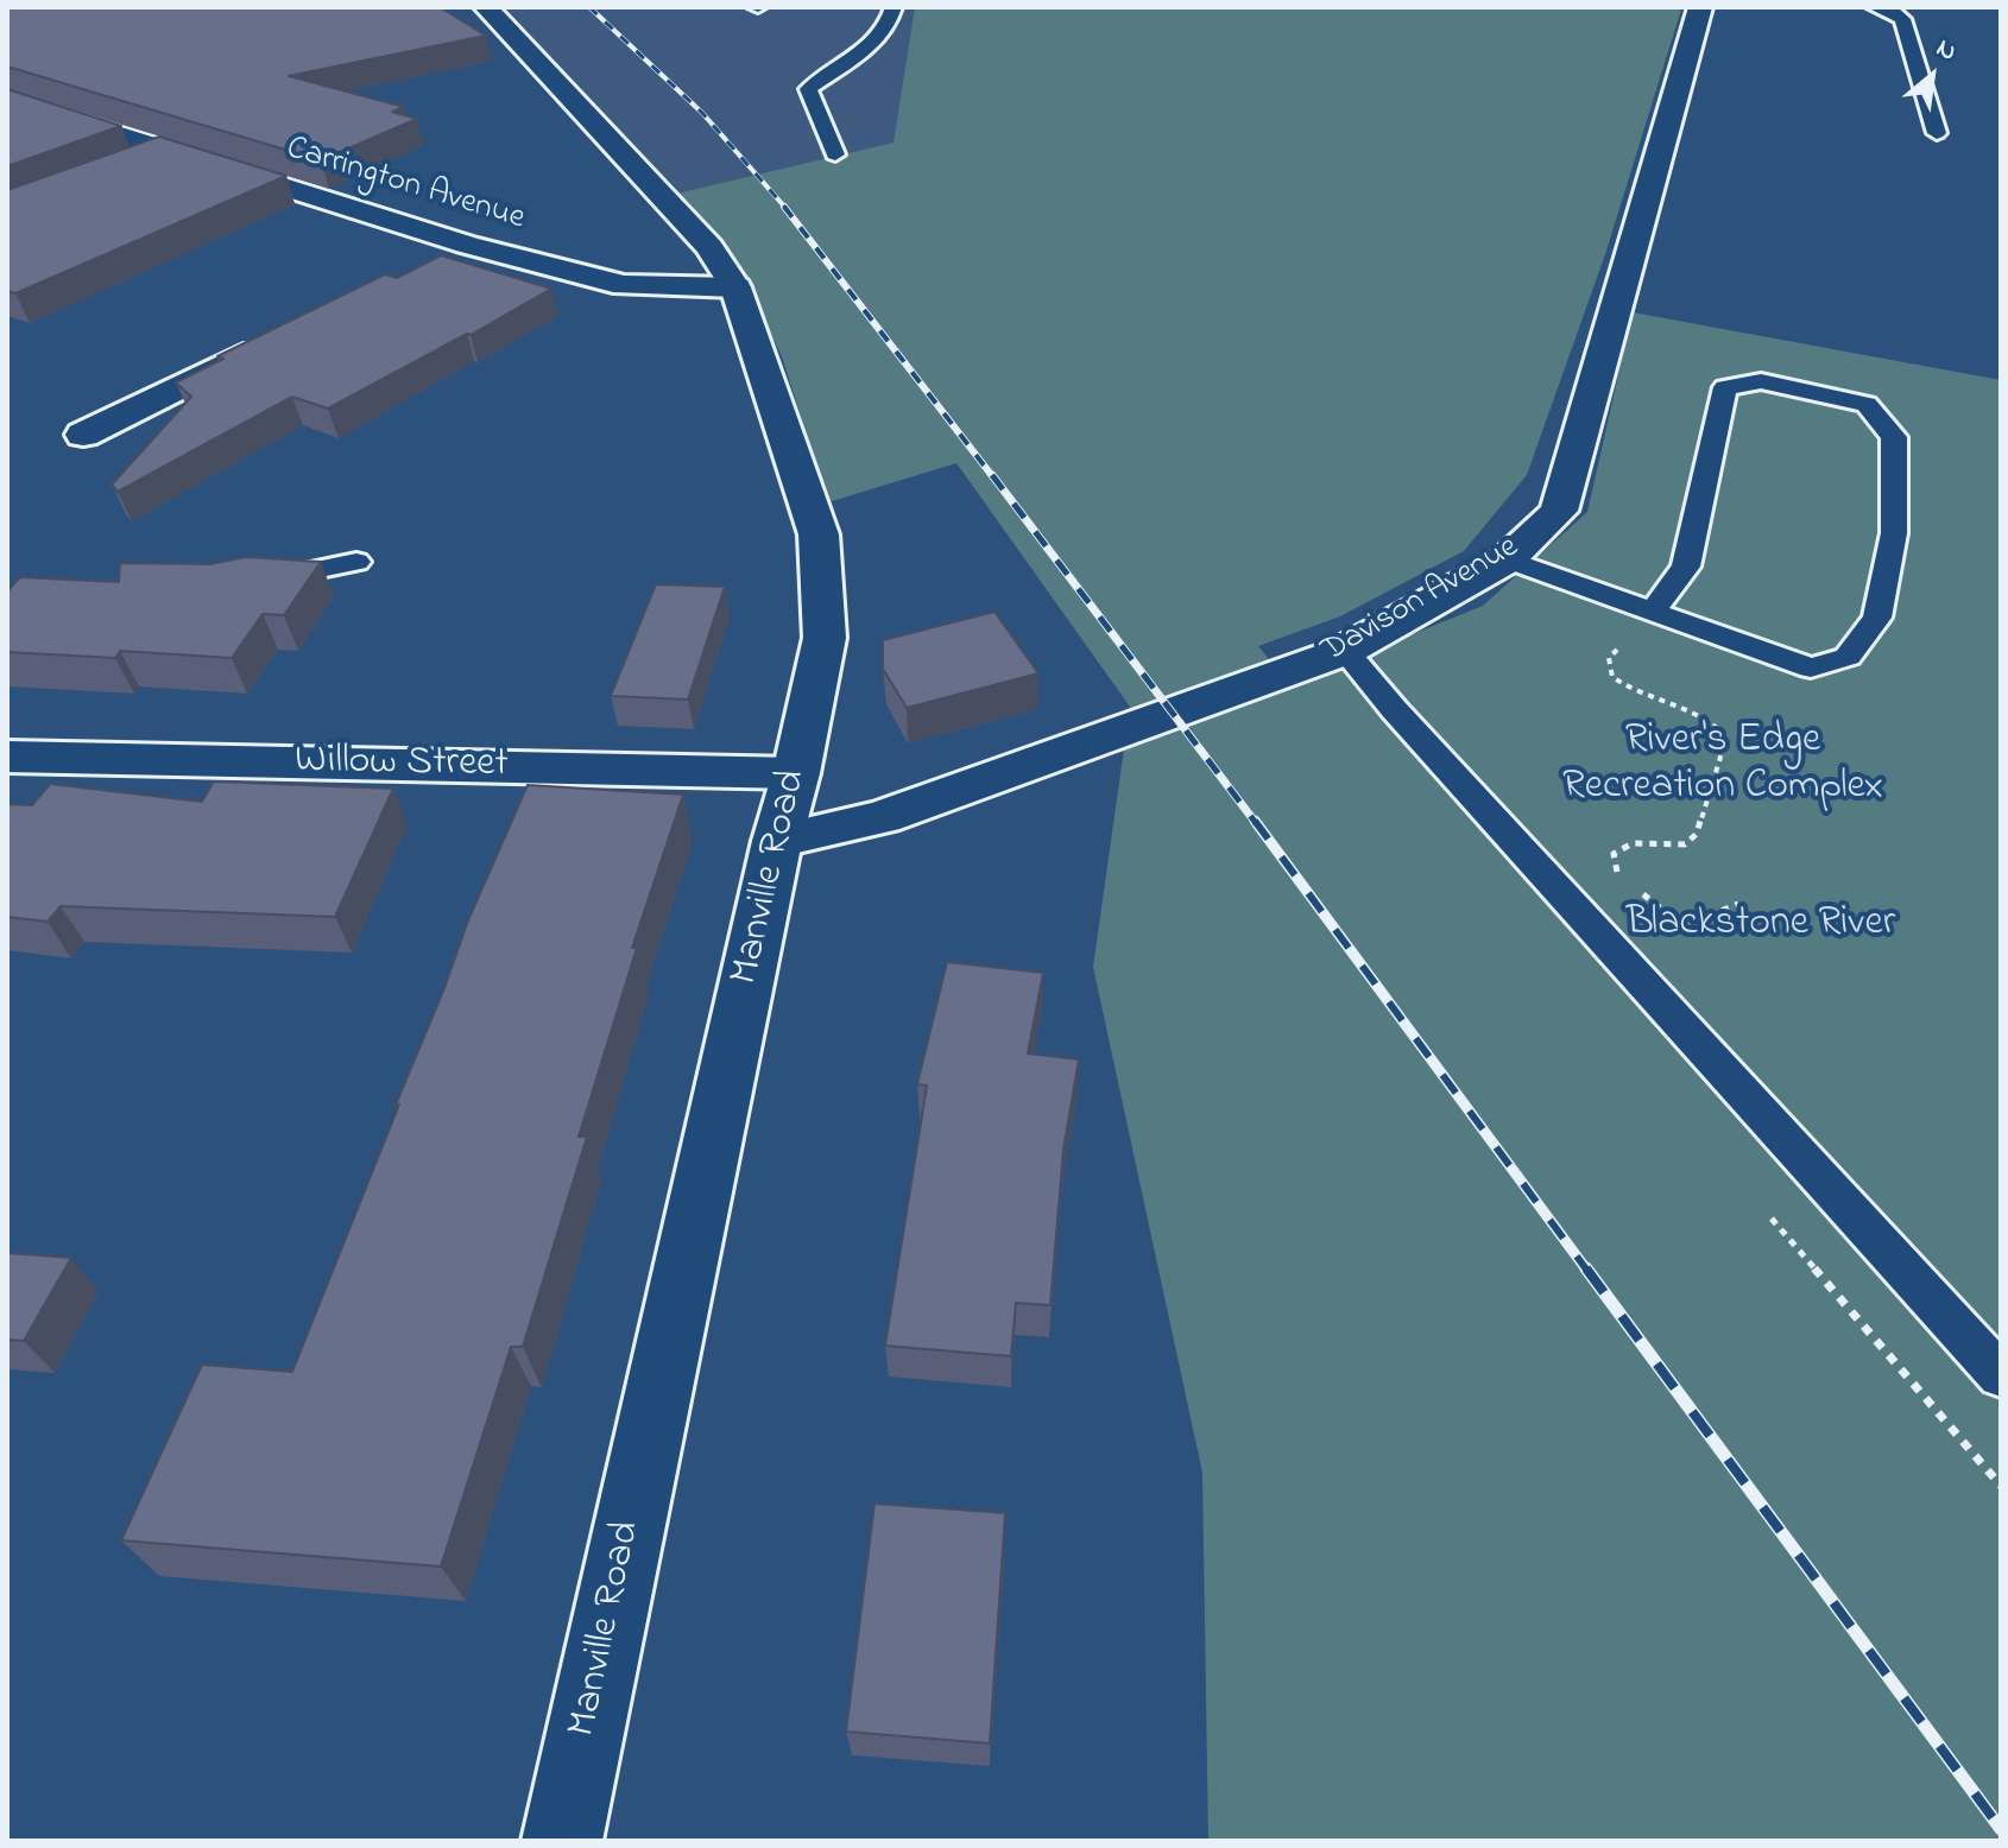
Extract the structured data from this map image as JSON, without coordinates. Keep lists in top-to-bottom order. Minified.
{"streets":{"street":["Carrington Avenue","Davison Avenue","Willow Street","Manville Road"]},"crossings":[["Carrington Avenue","Manville Road"],["Davison Avenue","Manville Road"],["Willow Street","Manville Road"]],"parks":["River's Edge Recreation Complex","Blackstone River"],"north":"top right"}
